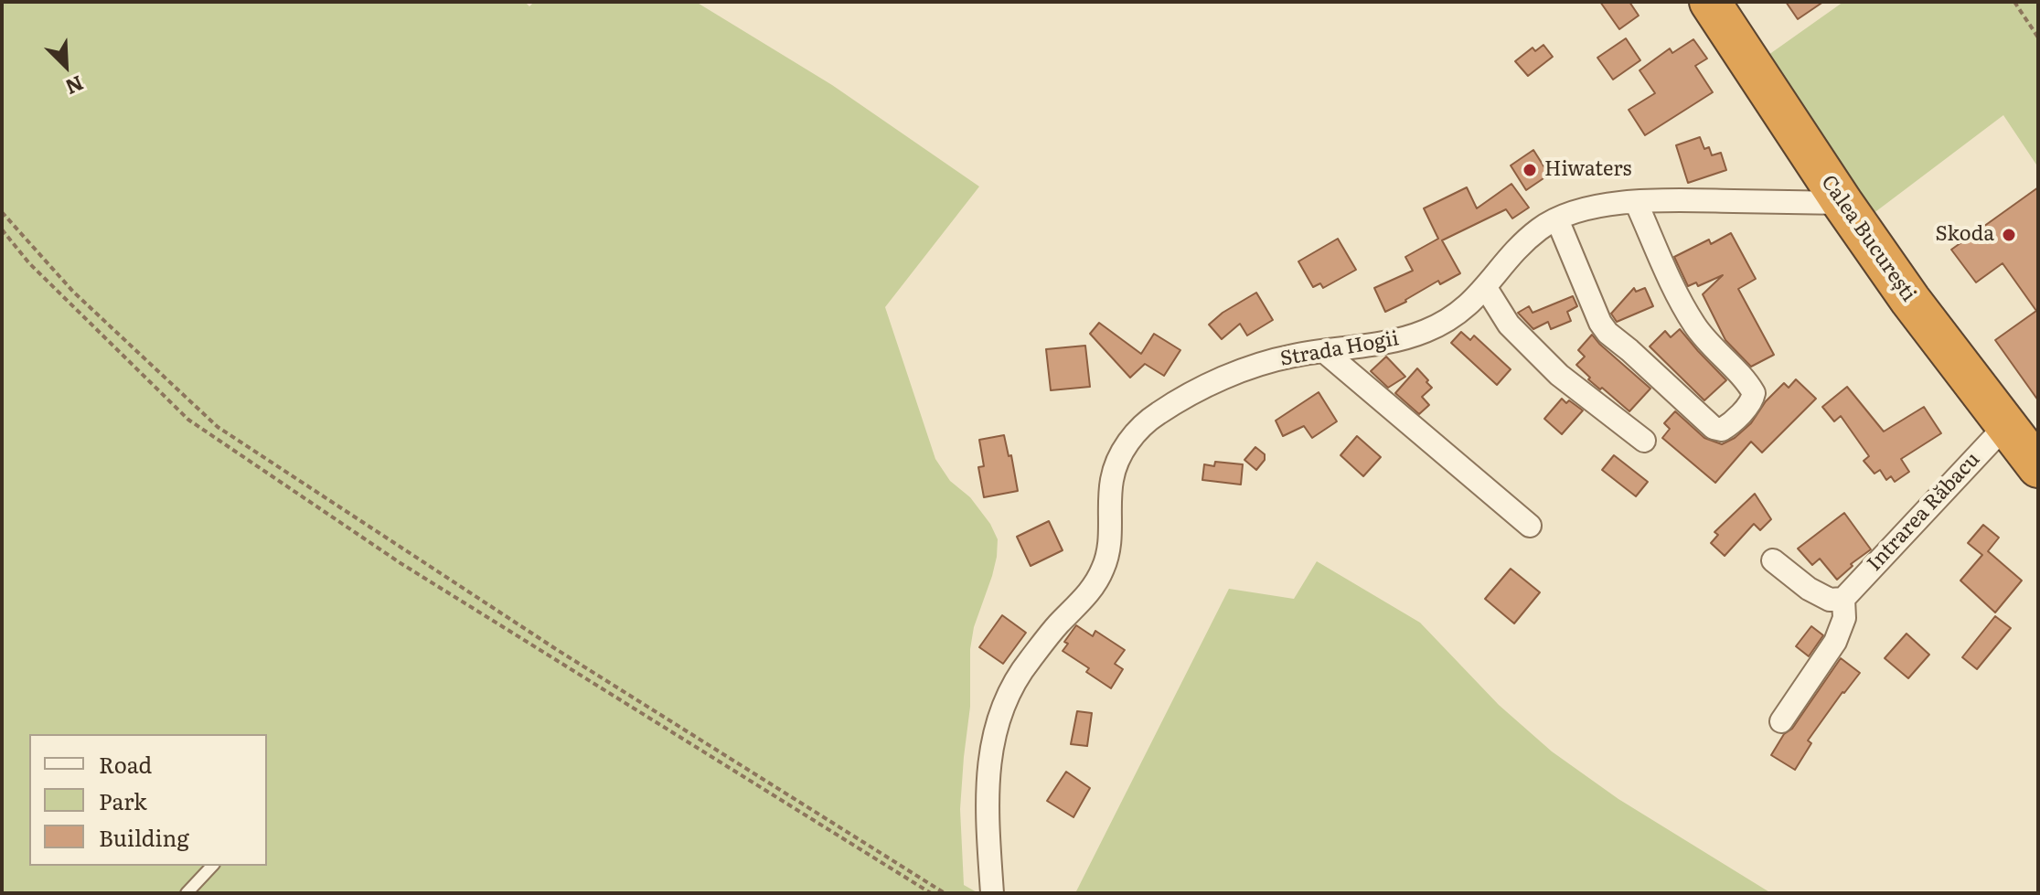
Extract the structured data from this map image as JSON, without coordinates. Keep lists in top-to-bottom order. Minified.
{"streets":{"highway":["Calea București"],"street":["Strada Hogii","Intrarea Răbacu"]},"crossings":[["Calea București","Strada Hogii"],["Calea București","Intrarea Răbacu"]],"places":["Hiwaters","Skoda"],"legend":["Road","Park","Building"],"north":"bottom right"}
